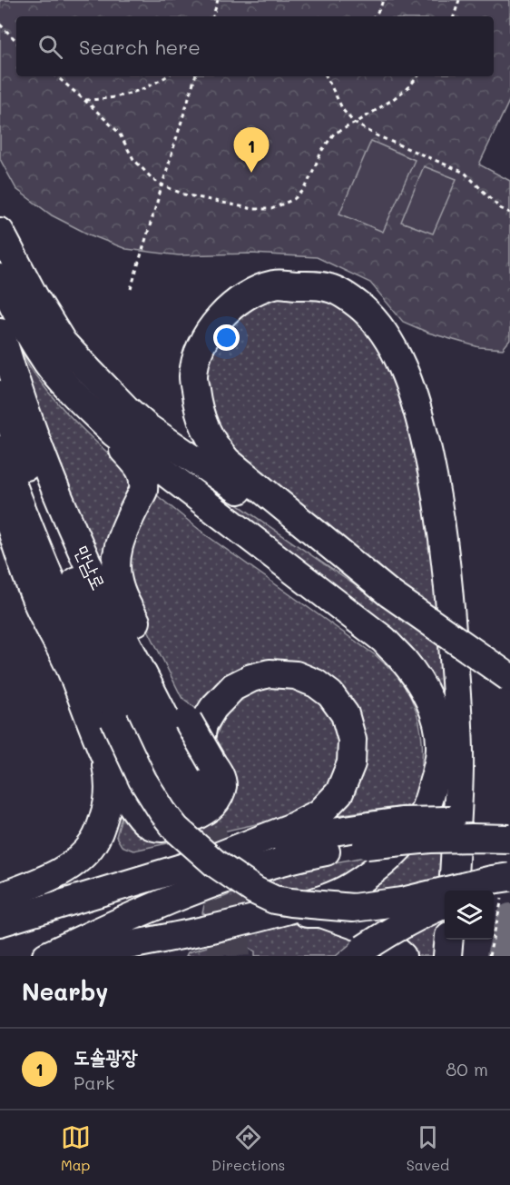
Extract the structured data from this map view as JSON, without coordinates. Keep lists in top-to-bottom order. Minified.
{"streets":{"highway":["만남로"]},"page":{"search":"Search here","pins":"1","heading":"Nearby","list":[{"mark":"1","name":"도솔광장","note":"Park","value":"80 m"}],"nav":["Map","Directions","Saved"]}}
